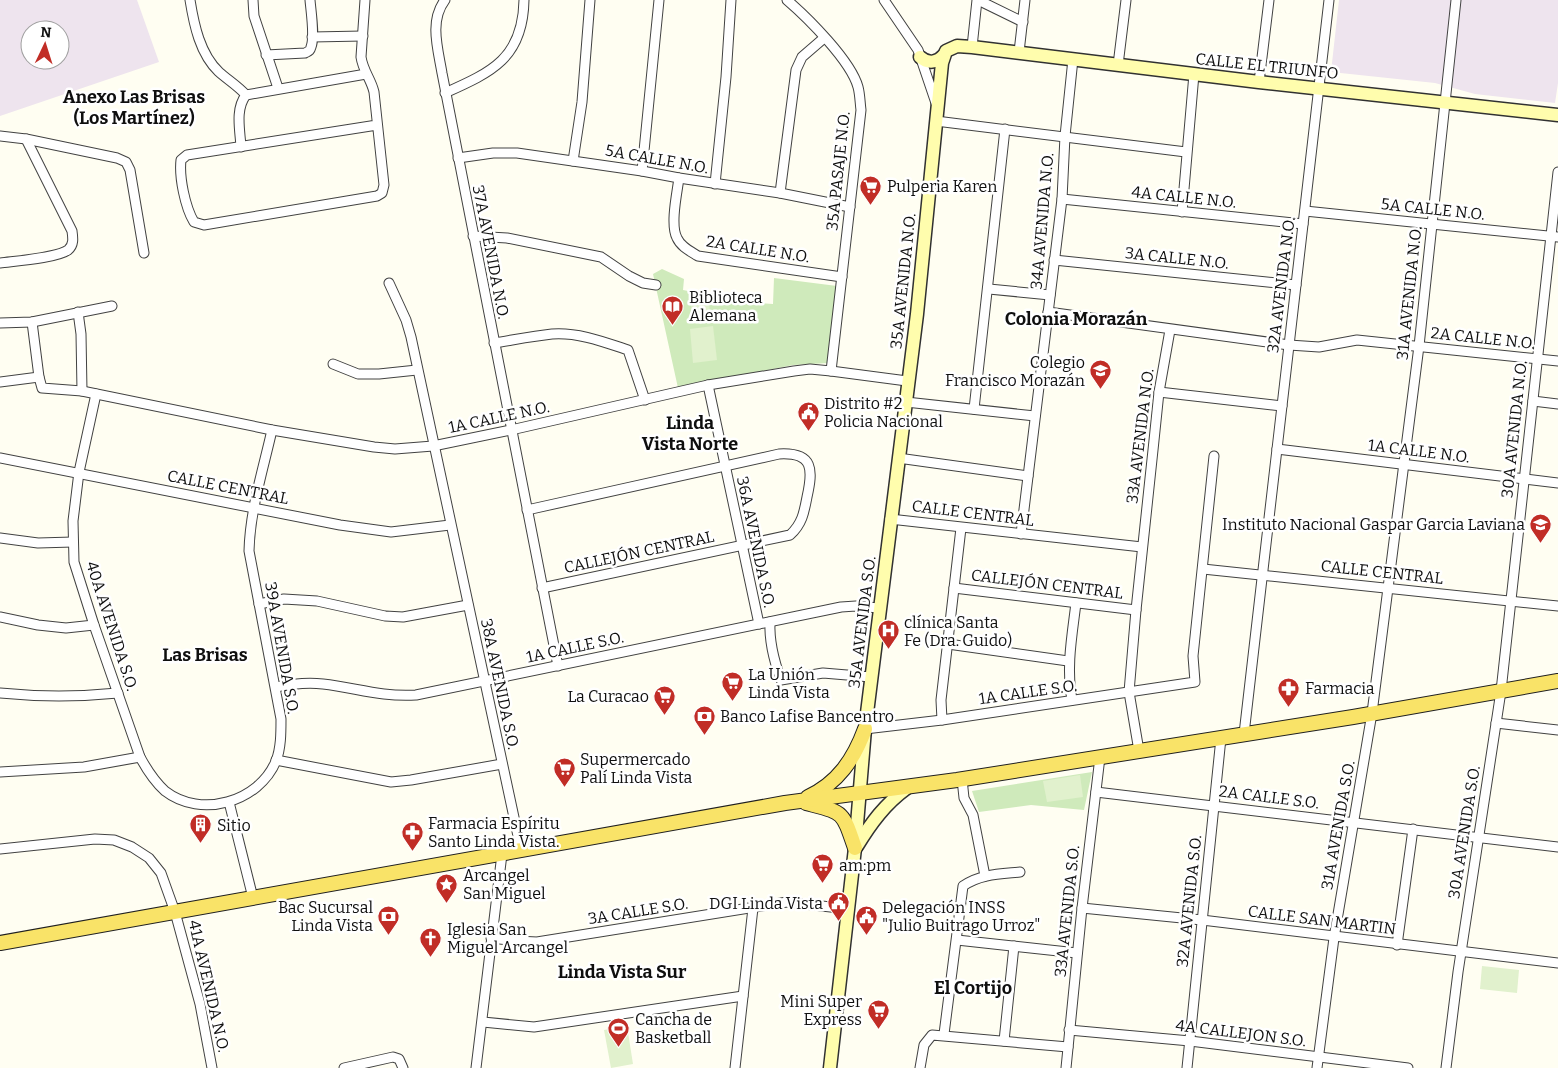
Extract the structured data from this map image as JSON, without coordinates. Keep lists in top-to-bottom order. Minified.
{"streets":{"main road":["CALLE EL TRIUNFO","35A AVENIDA N.O.","35A AVENIDA S.O."],"street":["5A CALLE N.O.","35A PASAJE N.O.","4A CALLE N.O.","34A AVENIDA N.O.","2A CALLE N.O.","37A AVENIDA N.O.","3A CALLE N.O.","32A AVENIDA N.O.","31A AVENIDA N.O.","1A CALLE N.O.","30A AVENIDA N.O.","33A AVENIDA N.O.","CALLE CENTRAL","36A AVENIDA S.O.","CALLEJÓN CENTRAL","40A AVENIDA S.O.","1A CALLE S.O.","39A AVENIDA S.O.","38A AVENIDA S.O.","2A CALLE S.O.","31A AVENIDA S.O.","30A AVENIDA S.O.","32A AVENIDA S.O.","3A CALLE S.O.","33A AVENIDA S.O.","CALLE SAN MARTIN","41A AVENIDA N.O.","4A CALLEJON S.O."]},"crossings":[["CALLE EL TRIUNFO","34A AVENIDA N.O."],["CALLE EL TRIUNFO","35A AVENIDA N.O."],["CALLE EL TRIUNFO","32A AVENIDA N.O."],["CALLE EL TRIUNFO","31A AVENIDA N.O."],["5A CALLE N.O.","35A PASAJE N.O."],["5A CALLE N.O.","2A CALLE N.O."],["5A CALLE N.O.","37A AVENIDA N.O."],["5A CALLE N.O.","32A AVENIDA N.O."],["5A CALLE N.O.","31A AVENIDA N.O."],["5A CALLE N.O.","30A AVENIDA N.O."],["35A PASAJE N.O.","2A CALLE N.O."],["35A PASAJE N.O.","1A CALLE N.O."],["4A CALLE N.O.","34A AVENIDA N.O."],["4A CALLE N.O.","32A AVENIDA N.O."],["34A AVENIDA N.O.","2A CALLE N.O."],["34A AVENIDA N.O.","3A CALLE N.O."],["34A AVENIDA N.O.","CALLE CENTRAL"],["2A CALLE N.O.","32A AVENIDA N.O."],["2A CALLE N.O.","31A AVENIDA N.O."],["2A CALLE N.O.","30A AVENIDA N.O."],["2A CALLE N.O.","33A AVENIDA N.O."],["37A AVENIDA N.O.","1A CALLE N.O."],["37A AVENIDA N.O.","CALLEJÓN CENTRAL"],["37A AVENIDA N.O.","1A CALLE S.O."],["3A CALLE N.O.","32A AVENIDA N.O."],["35A AVENIDA N.O.","1A CALLE N.O."],["35A AVENIDA N.O.","CALLE CENTRAL"],["35A AVENIDA N.O.","35A AVENIDA S.O."],["32A AVENIDA N.O.","1A CALLE N.O."],["32A AVENIDA N.O.","CALLE CENTRAL"],["31A AVENIDA N.O.","1A CALLE N.O."],["31A AVENIDA N.O.","CALLE CENTRAL"],["31A AVENIDA N.O.","31A AVENIDA S.O."],["1A CALLE N.O.","30A AVENIDA N.O."],["1A CALLE N.O.","36A AVENIDA S.O."],["1A CALLE N.O.","40A AVENIDA S.O."],["1A CALLE N.O.","39A AVENIDA S.O."],["1A CALLE N.O.","38A AVENIDA S.O."],["30A AVENIDA N.O.","CALLE CENTRAL"],["30A AVENIDA N.O.","30A AVENIDA S.O."],["33A AVENIDA N.O.","CALLE CENTRAL"],["CALLE CENTRAL","35A AVENIDA S.O."],["CALLE CENTRAL","40A AVENIDA S.O."],["CALLE CENTRAL","1A CALLE S.O."],["CALLE CENTRAL","39A AVENIDA S.O."],["CALLE CENTRAL","38A AVENIDA S.O."],["CALLE CENTRAL","31A AVENIDA S.O."],["CALLE CENTRAL","30A AVENIDA S.O."],["36A AVENIDA S.O.","CALLEJÓN CENTRAL"],["36A AVENIDA S.O.","1A CALLE S.O."],["35A AVENIDA S.O.","1A CALLE S.O."],["1A CALLE S.O.","39A AVENIDA S.O."],["1A CALLE S.O.","38A AVENIDA S.O."],["2A CALLE S.O.","31A AVENIDA S.O."],["2A CALLE S.O.","30A AVENIDA S.O."],["2A CALLE S.O.","32A AVENIDA S.O."],["2A CALLE S.O.","33A AVENIDA S.O."],["31A AVENIDA S.O.","CALLE SAN MARTIN"],["31A AVENIDA S.O.","4A CALLEJON S.O."],["30A AVENIDA S.O.","CALLE SAN MARTIN"],["32A AVENIDA S.O.","CALLE SAN MARTIN"],["32A AVENIDA S.O.","4A CALLEJON S.O."],["33A AVENIDA S.O.","CALLE SAN MARTIN"],["33A AVENIDA S.O.","4A CALLEJON S.O."]],"districts":["Anexo Las Brisas (Los Martínez)","Colonia Morazán","Linda Vista Norte","Las Brisas","Linda Vista Sur","El Cortijo"],"places":{"supermarket":["Pulperia Karen","La Unión Linda Vista","La Curacao","Supermercado Palí Linda Vista","am:pm","Mini Super Express"],"library":["Biblioteca Alemana"],"school or university":["Colegio Francisco Morazán","Instituto Nacional Gaspar Garcia Laviana"],"public building":["Distrito #2 Policia Nacional","DGI Linda Vista","Delegación INSS \"Julio Buitrago Urroz\""],"hospital":["clínica Santa Fe (Dra. Guido)"],"pharmacy":["Farmacia","Farmacia Espíritu Santo Linda Vista."],"bank":["Banco Lafise Bancentro","Bac Sucursal Linda Vista"],"building":["Sitio"],"place":["Arcangel San Miguel"],"church":["Iglesia San Miguel Arcangel"],"sports":["Cancha de Basketball"]},"north":"top"}
